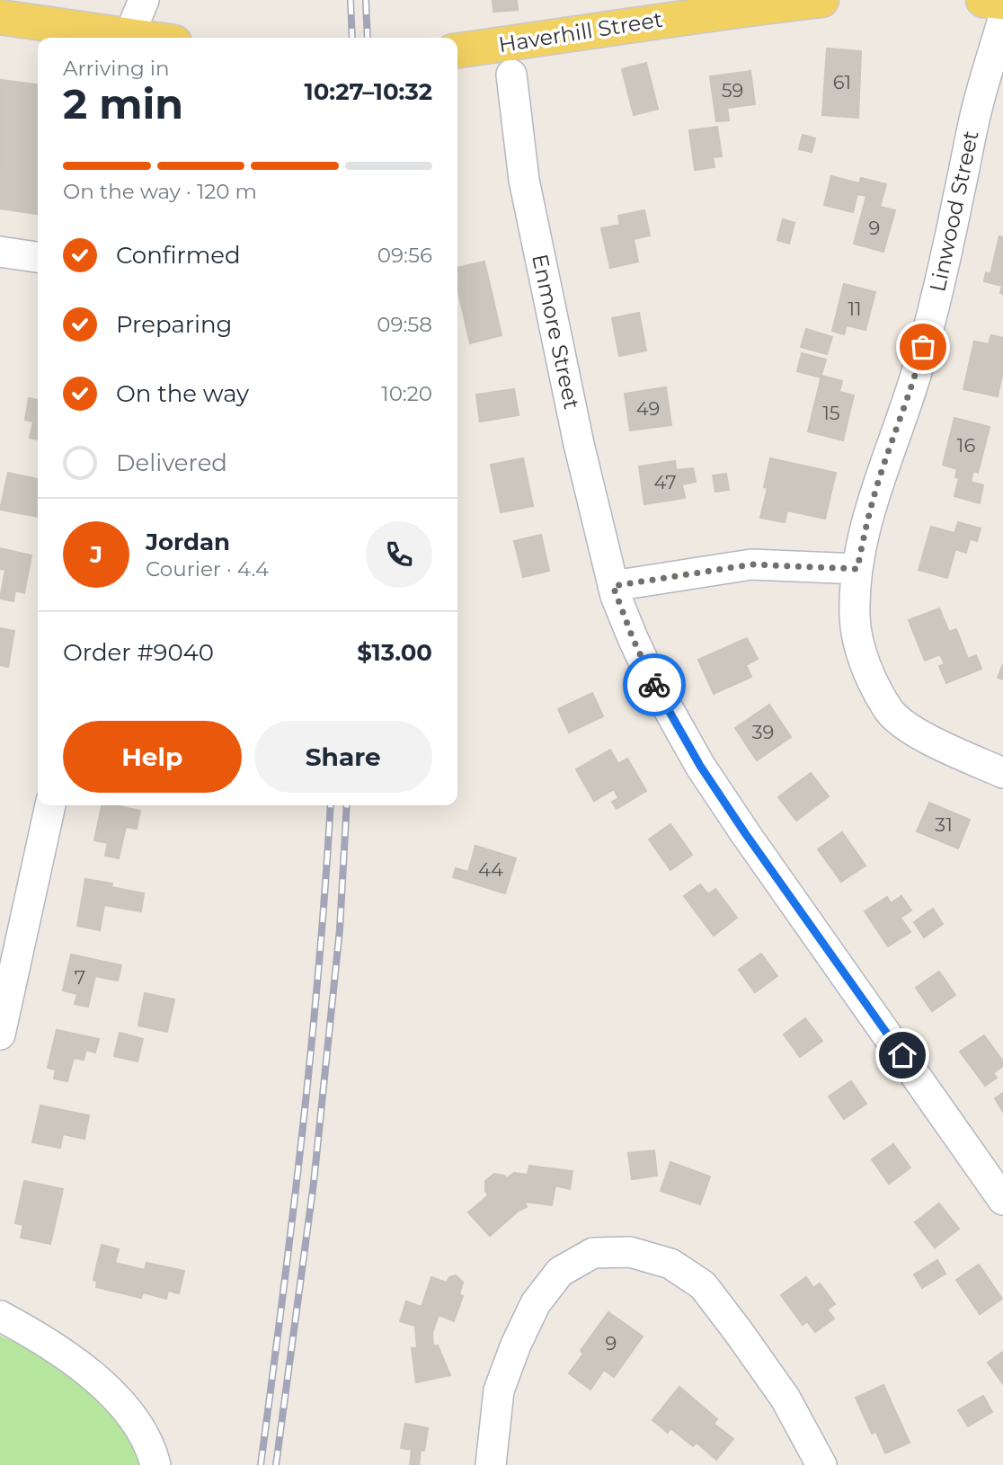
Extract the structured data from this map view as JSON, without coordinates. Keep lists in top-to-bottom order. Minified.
{"streets":{"main road":["Haverhill Street"],"street":["Linwood Street","Enmore Street"]},"house_numbers":["61","59","9","11","49","15","16","47","39","31","44","7","9"],"page":{"heading":["2 min","Arriving in","10:27–10:32"],"panel":["Jordan","Courier · 4.4","Order #9040","$13.00"],"bar":"On the way · 120 m","list":[["Confirmed","09:56"],["Preparing","09:58"],["On the way","10:20"],"Delivered"],"round":"J","buttons":["Help","Share"]}}
